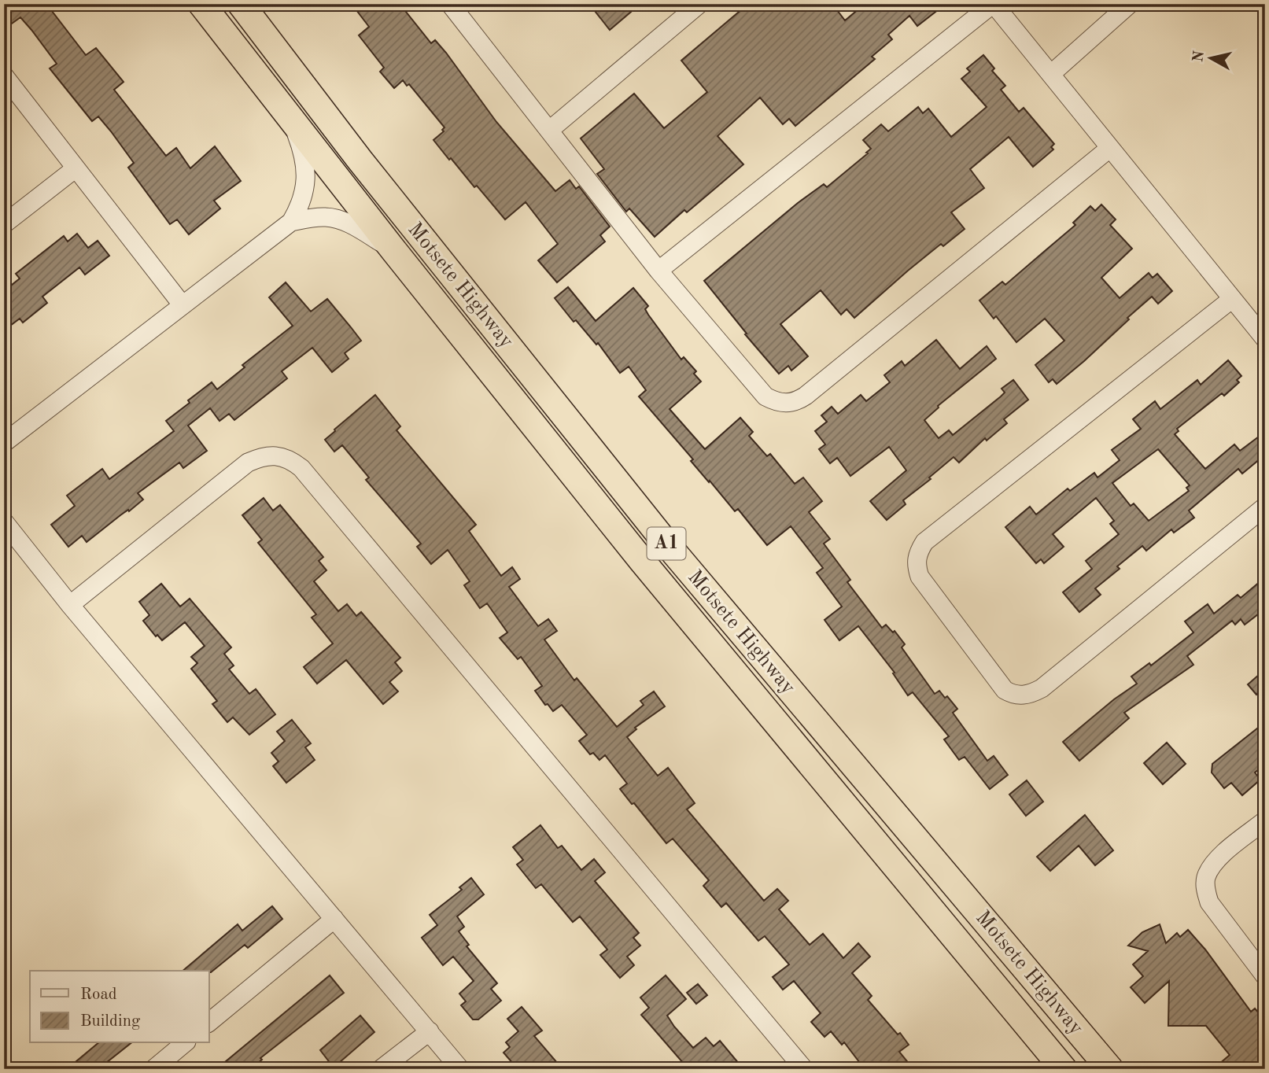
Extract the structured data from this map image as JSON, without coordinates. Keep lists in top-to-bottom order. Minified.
{"streets":{"highway":["Motsete Highway","A1"]},"legend":["Road","Building"],"north":"left"}
